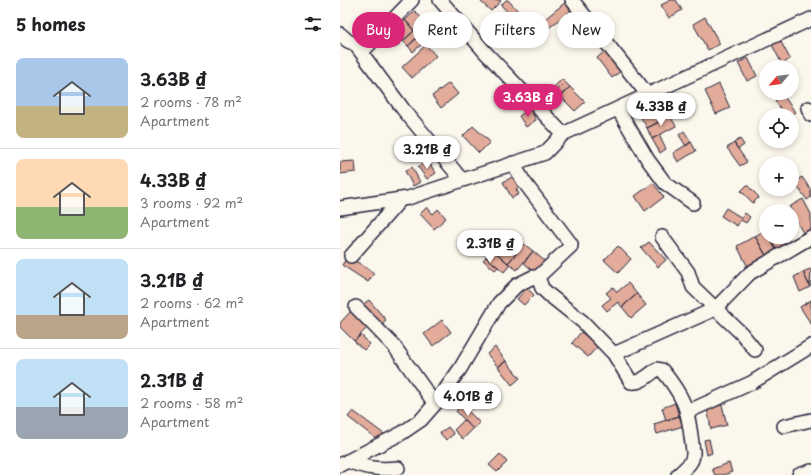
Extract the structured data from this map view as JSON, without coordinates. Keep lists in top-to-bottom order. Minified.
{"north":"bottom left","page":{"heading":"5 homes","chip":["Buy","Rent","Filters","New"],"list":[{"name":"3.63B ₫","note":"2 rooms · 78 m² · Apartment"},{"name":"4.33B ₫","note":"3 rooms · 92 m² · Apartment"},{"name":"3.21B ₫","note":"2 rooms · 62 m² · Apartment"},{"name":"2.31B ₫","note":"2 rooms · 58 m² · Apartment"}],"map_buttons":["+","−"],"price":["3.63B ₫","4.33B ₫","3.21B ₫","2.31B ₫","4.01B ₫"]}}
